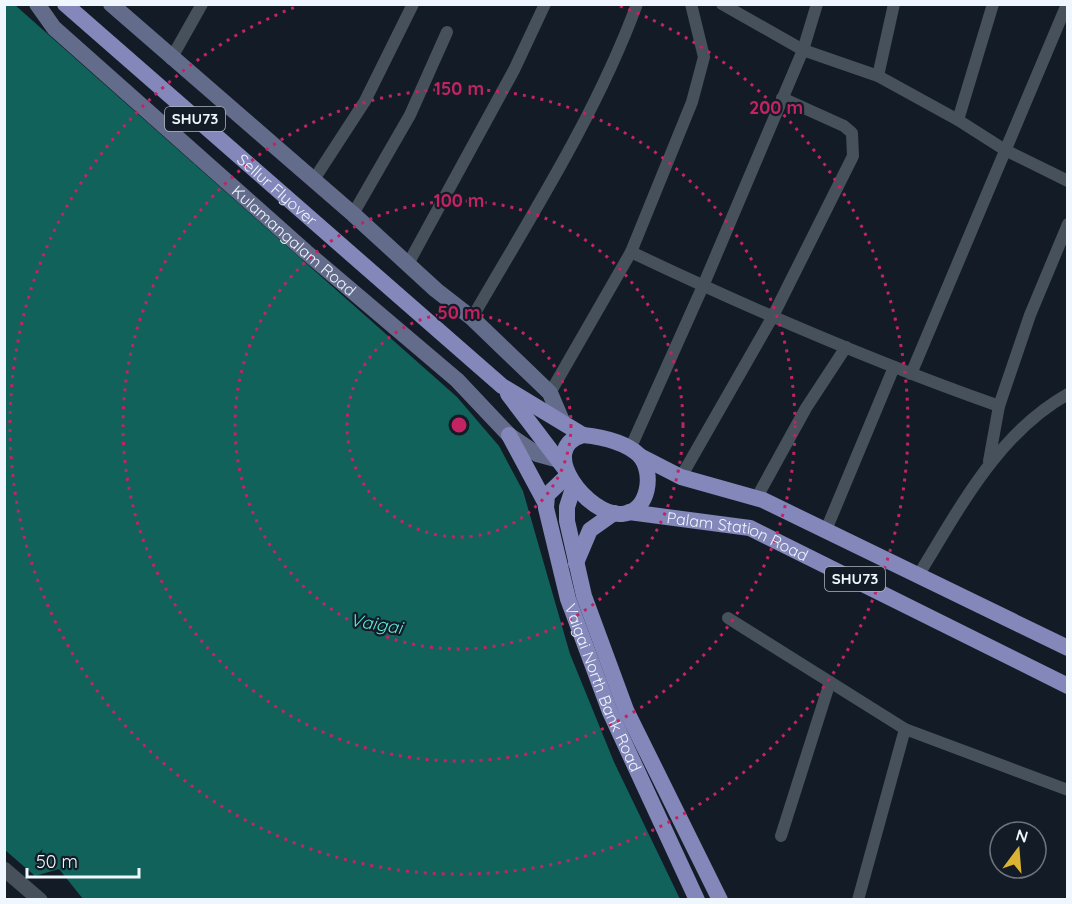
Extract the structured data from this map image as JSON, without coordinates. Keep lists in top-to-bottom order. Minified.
{"streets":{"main road":["SHU73","Sellur Flyover","Kulamangalam Road","Palam Station Road","Vaigai North Bank Road"]},"crossings":[["SHU73","Sellur Flyover"],["SHU73","Kulamangalam Road"],["SHU73","Palam Station Road"],["SHU73","Vaigai North Bank Road"],["Kulamangalam Road","Palam Station Road"],["Kulamangalam Road","Vaigai North Bank Road"],["Palam Station Road","Vaigai North Bank Road"]],"water":["Vaigai"],"scale_bar":"50 m","north":"top","rings":["150 m","200 m","100 m","50 m"]}
